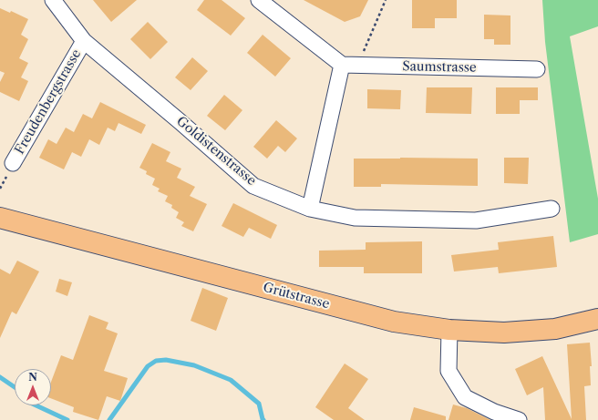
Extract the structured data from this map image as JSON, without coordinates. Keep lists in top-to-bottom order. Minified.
{"streets":{"main road":["Grütstrasse"],"street":["Saumstrasse","Freudenbergstrasse","Goldistenstrasse"]},"crossings":[["Freudenbergstrasse","Goldistenstrasse"]],"north":"top"}
